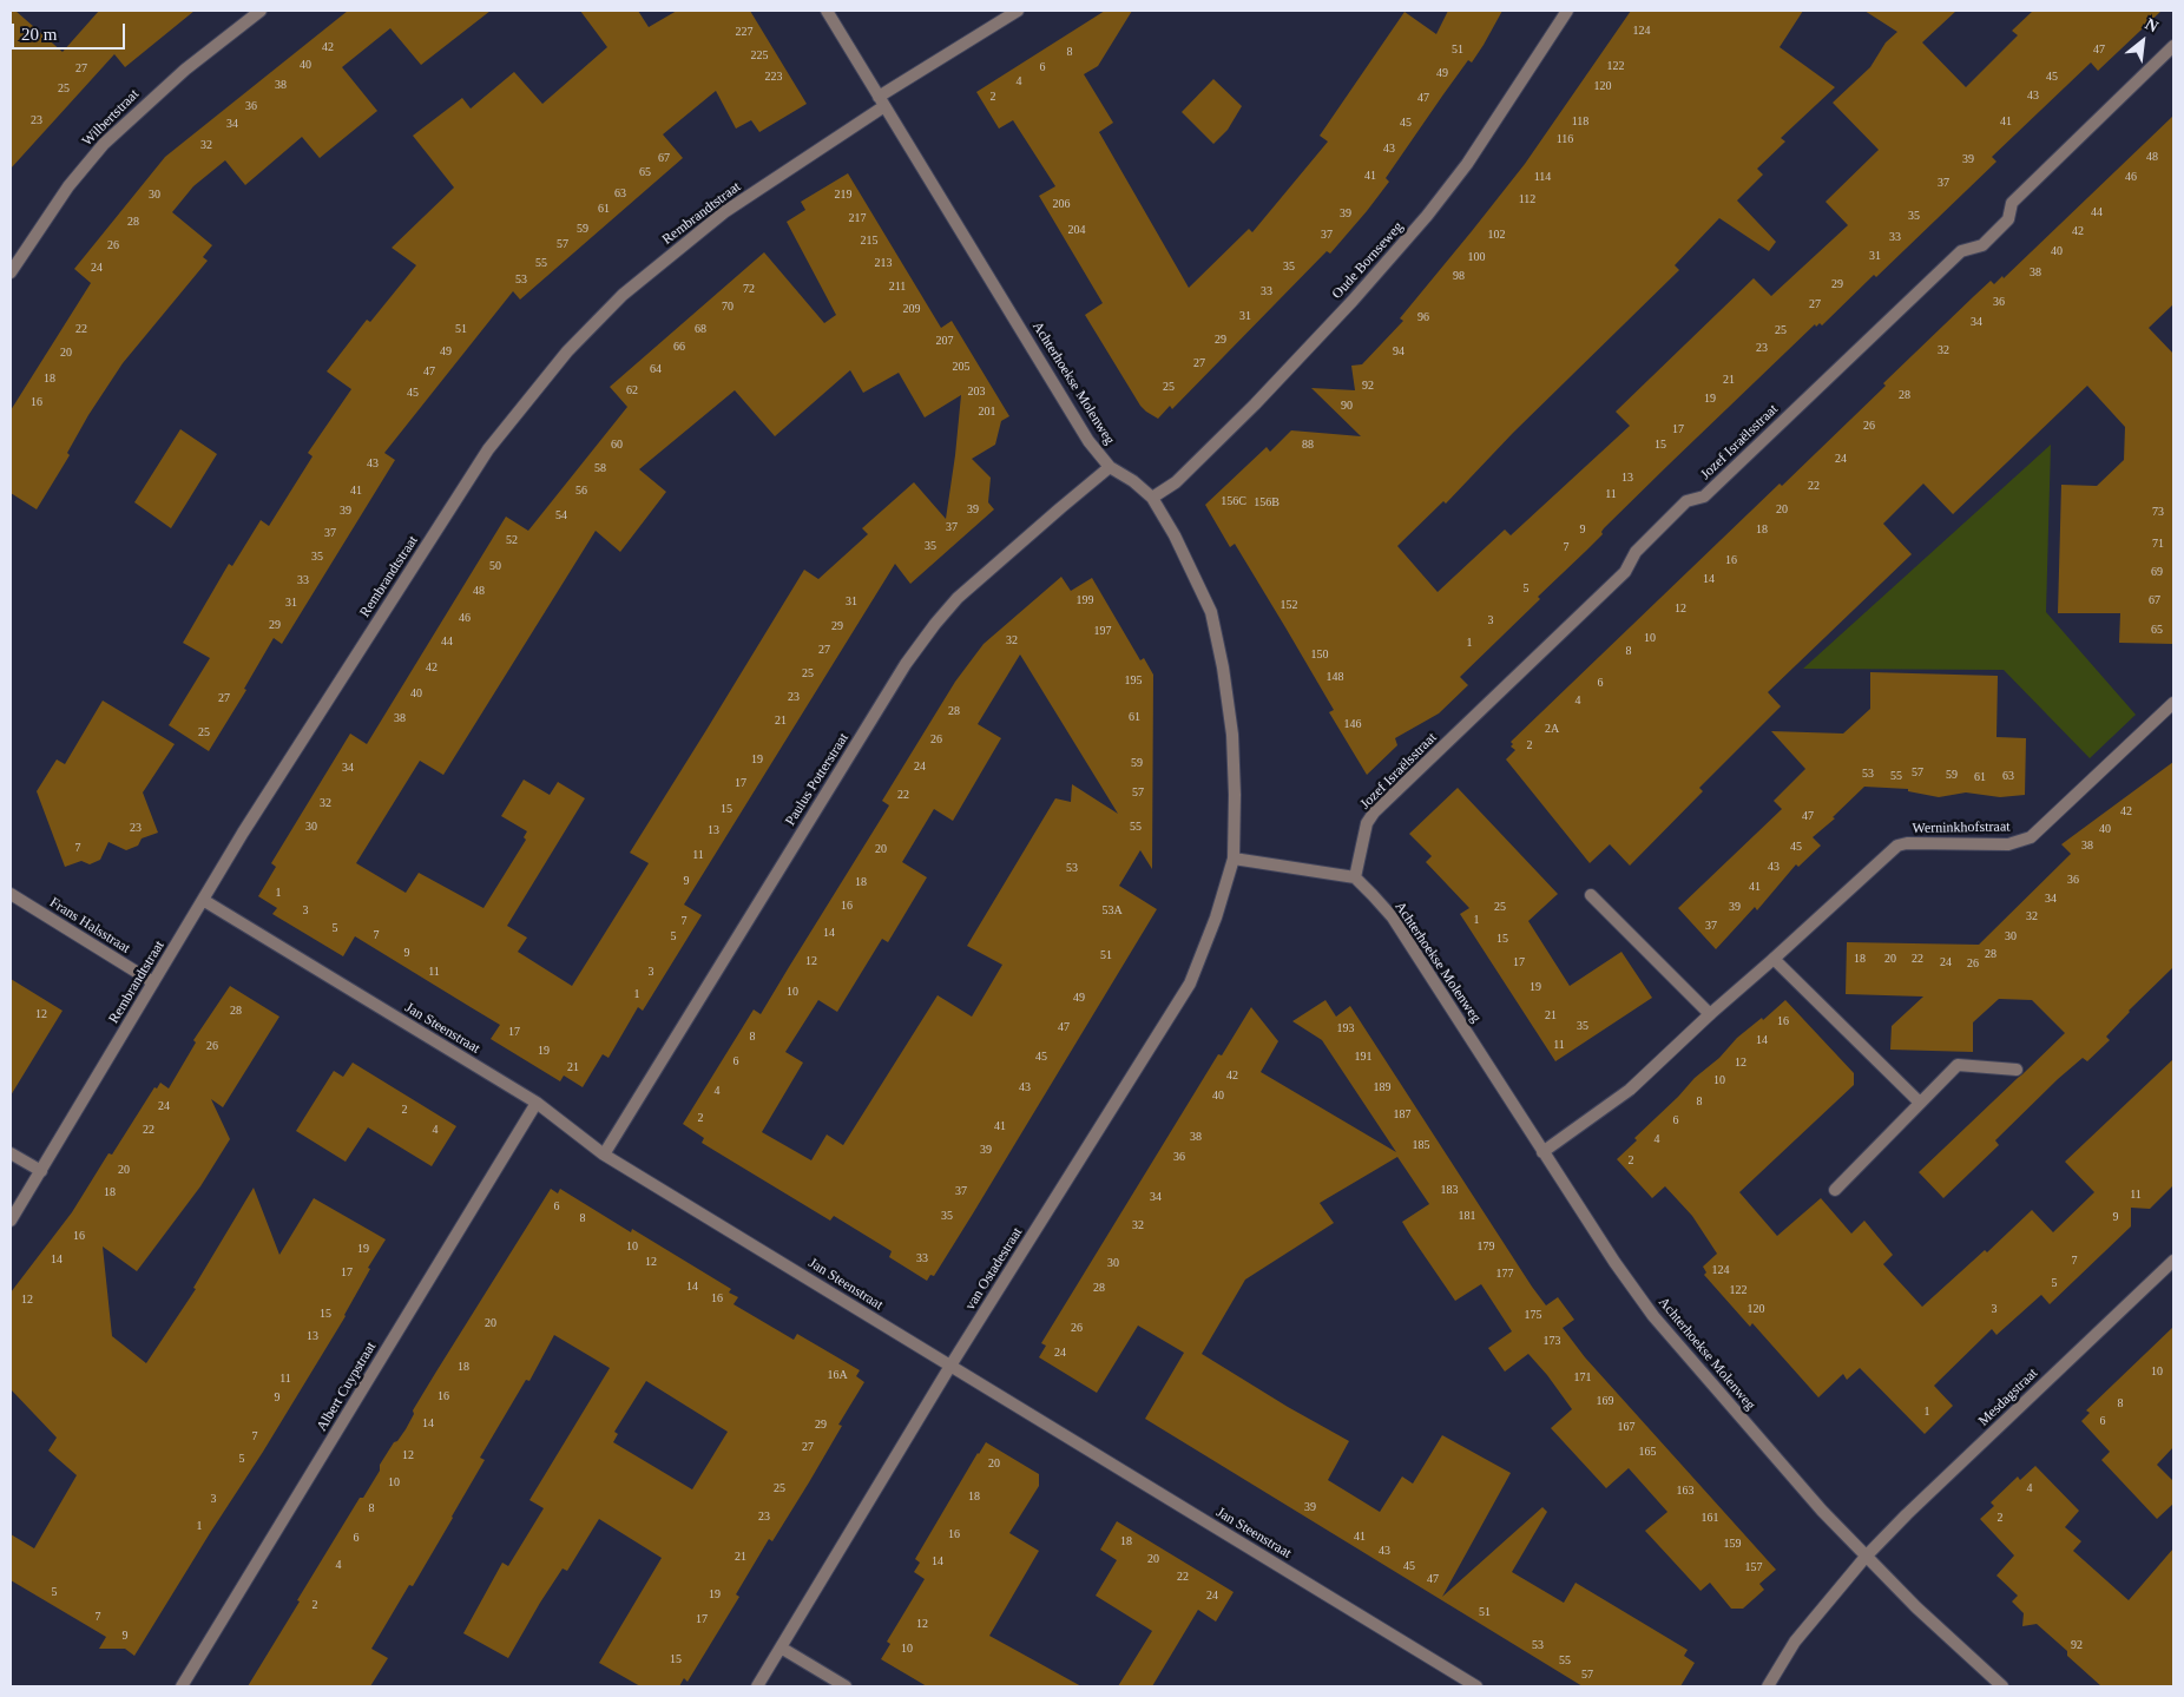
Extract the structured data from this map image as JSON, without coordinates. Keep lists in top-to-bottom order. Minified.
{"streets":{"street":["Wilbertstraat","Rembrandtstraat","Oude Bornseweg","Achterhoekse Molenweg","Jozef Israëlsstraat","Paulus Potterstraat","Werninkhofstraat","Frans Halsstraat","Jan Steenstraat","van Ostadestraat","Albert Cuypstraat","Mesdagstraat"]},"crossings":[["Rembrandtstraat","Achterhoekse Molenweg"],["Rembrandtstraat","Frans Halsstraat"],["Rembrandtstraat","Jan Steenstraat"],["Oude Bornseweg","Achterhoekse Molenweg"],["Achterhoekse Molenweg","Jozef Israëlsstraat"],["Achterhoekse Molenweg","Paulus Potterstraat"],["Achterhoekse Molenweg","Werninkhofstraat"],["Achterhoekse Molenweg","van Ostadestraat"],["Achterhoekse Molenweg","Mesdagstraat"],["Paulus Potterstraat","Jan Steenstraat"],["Jan Steenstraat","van Ostadestraat"],["Jan Steenstraat","Albert Cuypstraat"]],"house_numbers":["124","227","42","51","47","8","225","40","122","6","27","49","223","45","4","38","120","25","43","2","47","36","23","118","41","45","34","116","32","43","48","67","39","65","41","114","46","37","63","30","219","112","206","61","44","39","35","217","28","59","204","42","37","102","33","215","57","26","40","31","100","55","213","35","24","38","98","53","29","211","72","33","36","27","70","209","31","96","34","22","51","68","25","29","207","66","23","32","49","94","20","27","205","64","47","18","21","92","25","62","203","45","28","19","16","90","201","26","17","60","88","15","24","43","58","13","22","41","56","11","156C","156B","39","20","39","73","54","37","9","18","37","52","71","35","7","35","16","50","69","14","33","5","48","199","67","31","31","152","12","46","3","29","29","65","197","10","32","44","1","27","8","150","42","25","148","195","6","40","23","27","4","28","61","38","21","146","2A","25","26","2","19","59","24","34","57","53","59","55","63","61","17","57","22","32","15","42","47","30","55","23","40","13","38","45","7","20","11","43","53","36","9","18","41","1","34","16","25","39","3","53A","32","1","7","37","5","14","7","5","30","15","9","28","51","18","20","22","12","17","24","26","11","3","19","10","1","49","28","12","21","16","35","47","193","17","8","14","11","26","19","45","191","6","12","21","42","10","43","189","4","40","8","24","2","187","2","6","41","22","4","38","4","185","39","36","2","20","183","37","18","11","34","6","35","181","9","8","32","16","10","179","19","33","14","7","12","30","124","17","177","5","14","28","122","16","12","120","3","15","175","20","26","13","173","24","18","10","16A","171","11","16","9","169","8","1","6","14","29","167","7","27","165","12","5","20","10","25","4","163","18","3","39","8","23","161","2","1","16","41","6","18","159","43","21","20","14","4","45","157","22","47","5","19","24","2","51","7","17","12","9","53","92","10","15","55","57"],"scale_bar":"20 m","north":"top right"}
